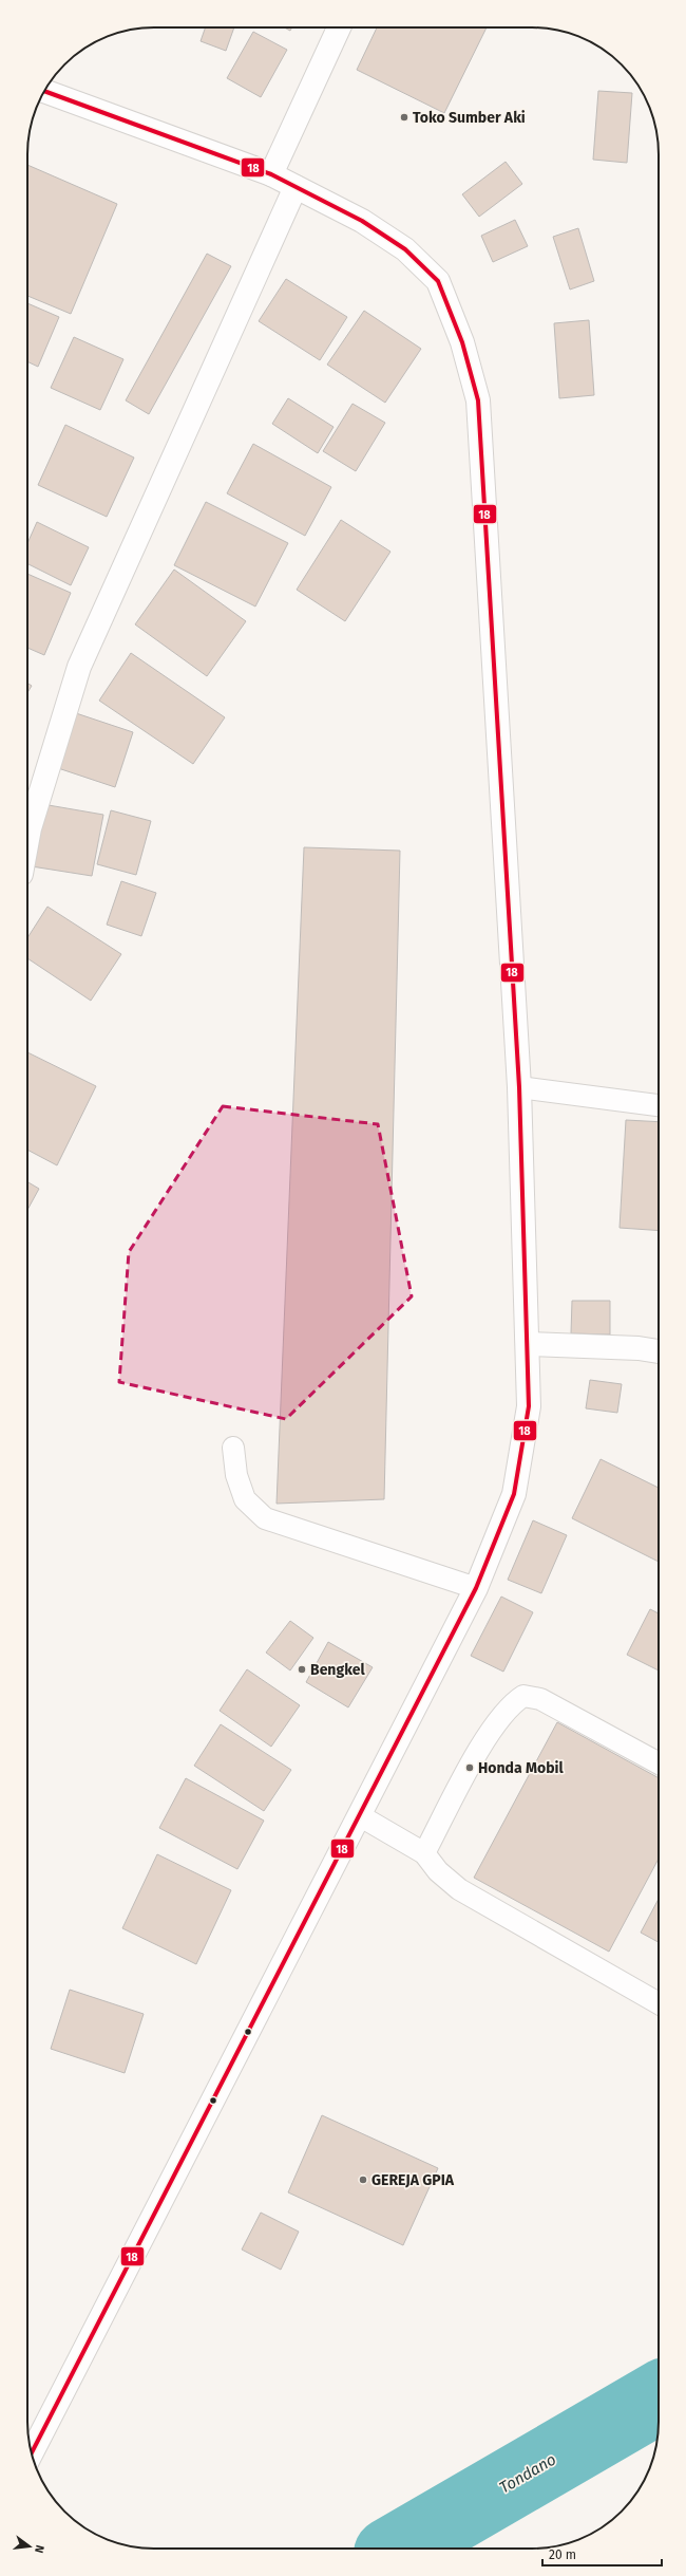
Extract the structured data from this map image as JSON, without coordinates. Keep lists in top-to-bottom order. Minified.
{"water":["Tondano"],"places":["Toko Sumber Aki","Bengkel","Honda Mobil","GEREJA GPIA"],"lines":["transit line 18"],"scale_bar":"20 m","north":"right"}
